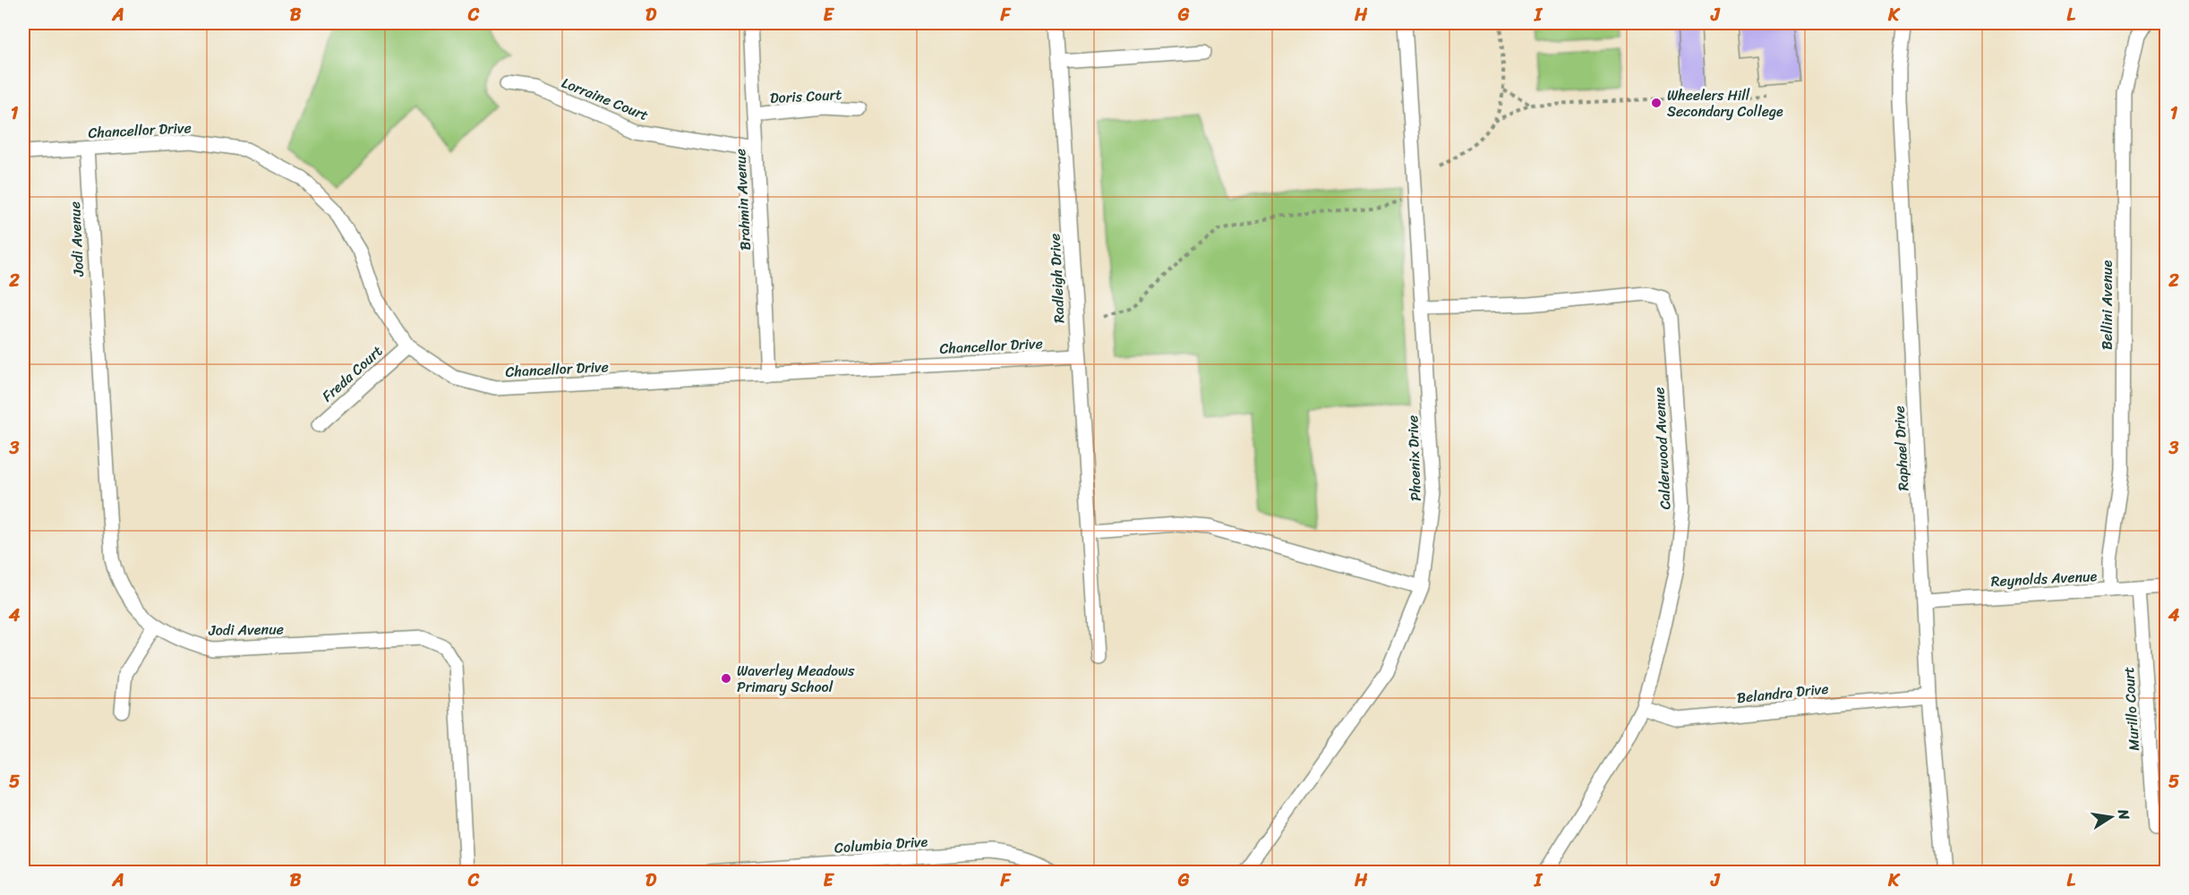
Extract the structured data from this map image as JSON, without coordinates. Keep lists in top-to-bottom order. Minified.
{"streets":{"street":["Doris Court","Lorraine Court","Chancellor Drive","Brahmin Avenue","Jodi Avenue","Radleigh Drive","Bellini Avenue","Freda Court","Calderwood Avenue","Raphael Drive","Phoenix Drive","Reynolds Avenue","Belandra Drive","Murillo Court","Columbia Drive"]},"crossings":[["Doris Court","Brahmin Avenue"],["Lorraine Court","Brahmin Avenue"],["Chancellor Drive","Brahmin Avenue"],["Chancellor Drive","Jodi Avenue"],["Chancellor Drive","Radleigh Drive"],["Chancellor Drive","Freda Court"],["Bellini Avenue","Reynolds Avenue"],["Calderwood Avenue","Phoenix Drive"],["Calderwood Avenue","Belandra Drive"],["Raphael Drive","Reynolds Avenue"],["Raphael Drive","Belandra Drive"],["Reynolds Avenue","Murillo Court"]],"places":["Wheelers Hill Secondary College","Waverley Meadows Primary School"],"north":"right","grid":{"columns":["A","B","C","D","E","F","G","H","I","J","K","L"],"rows":["1","2","3","4","5"]}}
